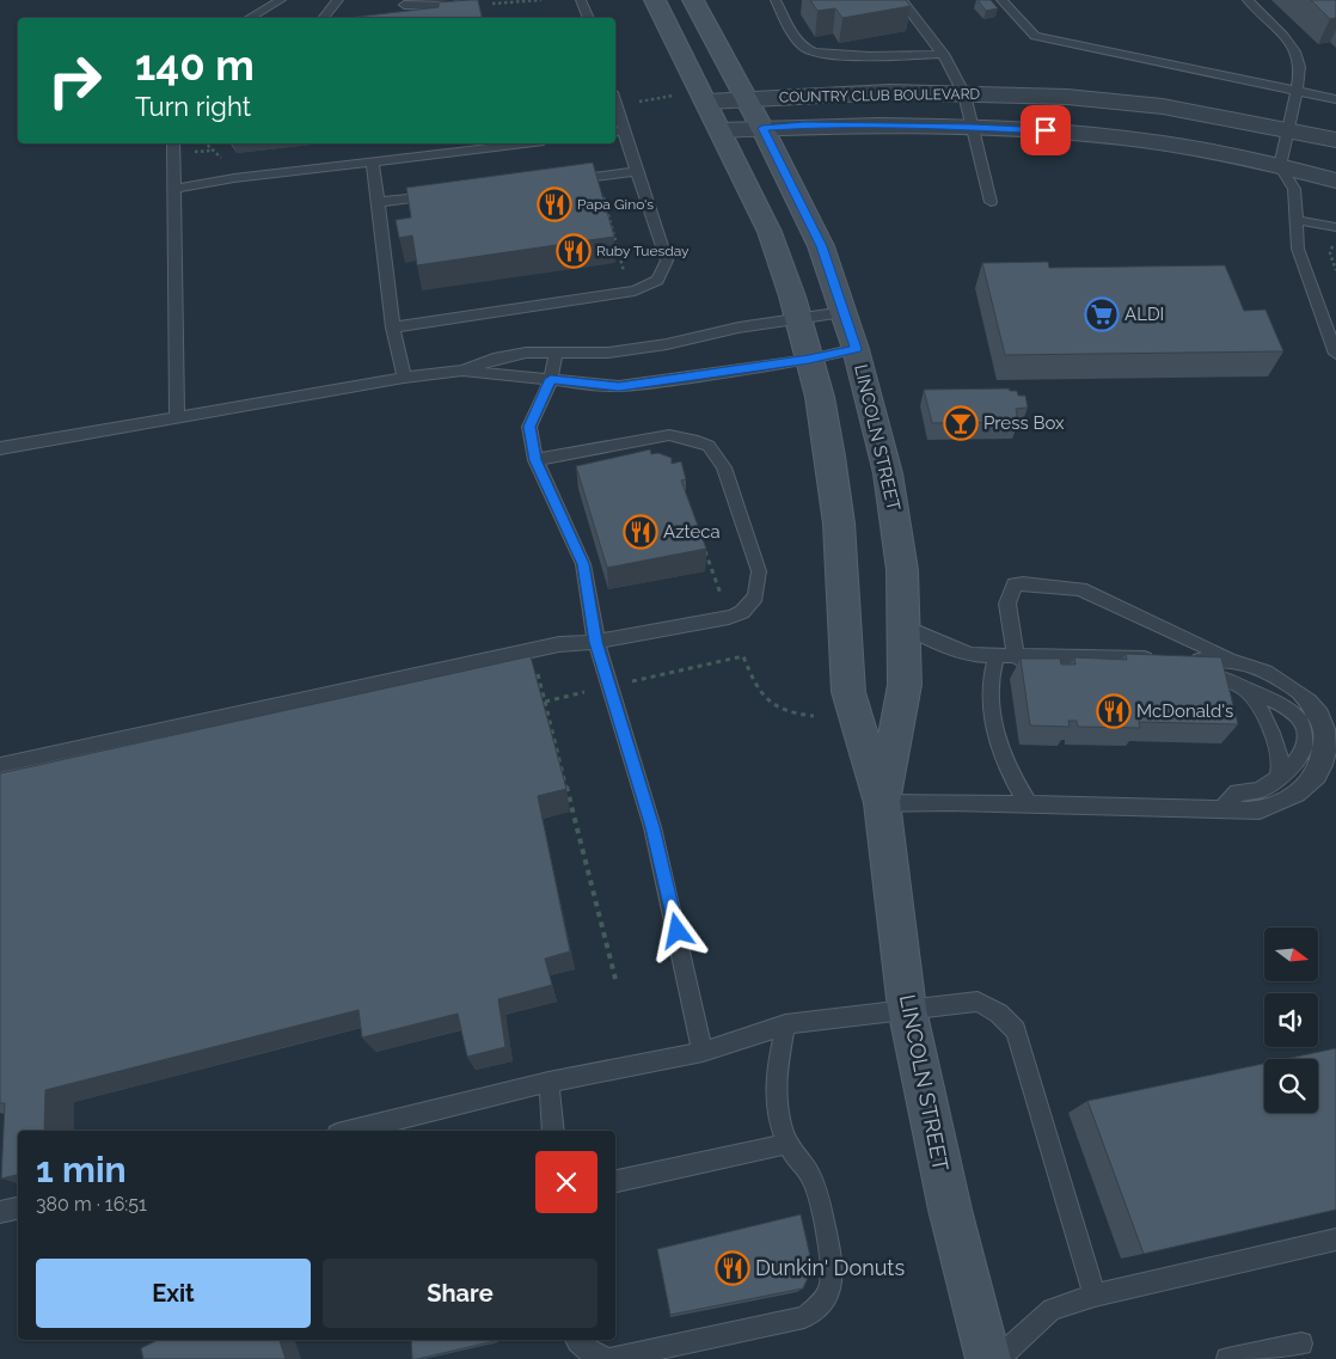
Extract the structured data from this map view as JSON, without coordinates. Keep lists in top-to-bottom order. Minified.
{"streets":{"main road":["LINCOLN STREET"],"street":["COUNTRY CLUB BOULEVARD"]},"crossings":[["COUNTRY CLUB BOULEVARD","LINCOLN STREET"]],"places":{"restaurant":["Papa Gino's","Ruby Tuesday","Azteca","McDonald's","Dunkin' Donuts"],"supermarket":["ALDI"],"bar":["Press Box"]},"north":"right","page":{"turn":["140 m","Turn right"],"heading":["1 min","380 m · 16:51"],"buttons":["Exit","Share"]}}
